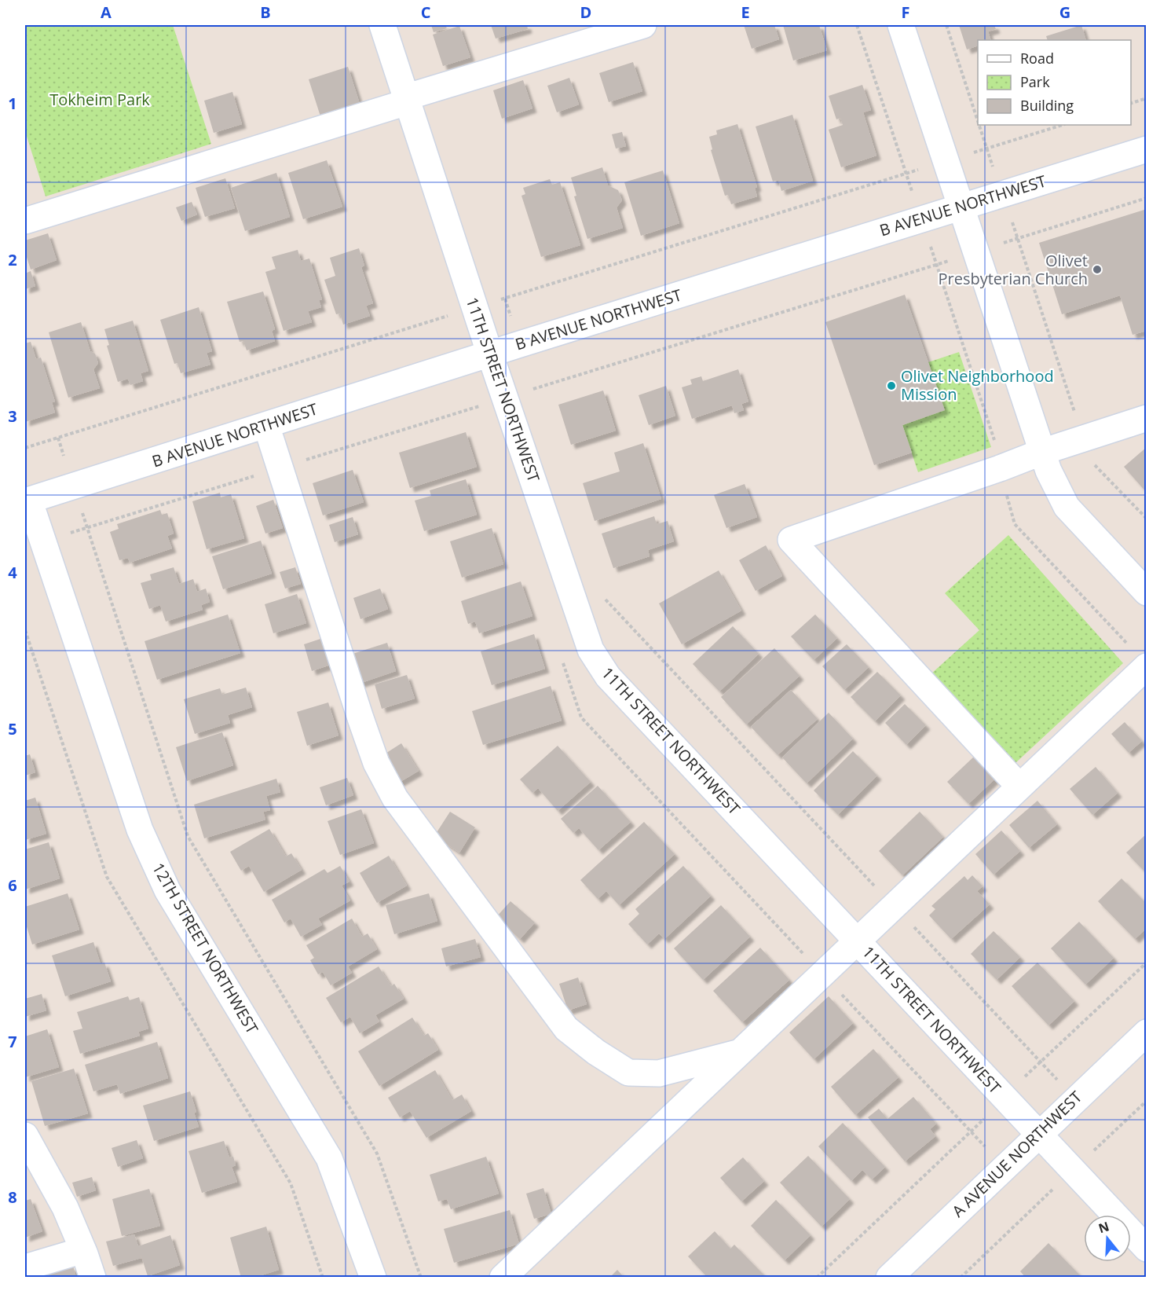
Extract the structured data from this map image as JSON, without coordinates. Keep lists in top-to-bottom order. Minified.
{"streets":{"street":["B AVENUE NORTHWEST","11TH STREET NORTHWEST","12TH STREET NORTHWEST","A AVENUE NORTHWEST"]},"crossings":[["B AVENUE NORTHWEST","11TH STREET NORTHWEST"],["B AVENUE NORTHWEST","12TH STREET NORTHWEST"],["11TH STREET NORTHWEST","A AVENUE NORTHWEST"]],"parks":["Tokheim Park"],"places":["Olivet Presbyterian Church","Olivet Neighborhood Mission"],"legend":["Road","Park","Building"],"north":"top","grid":{"columns":["A","B","C","D","E","F","G"],"rows":["1","2","3","4","5","6","7","8"]}}
